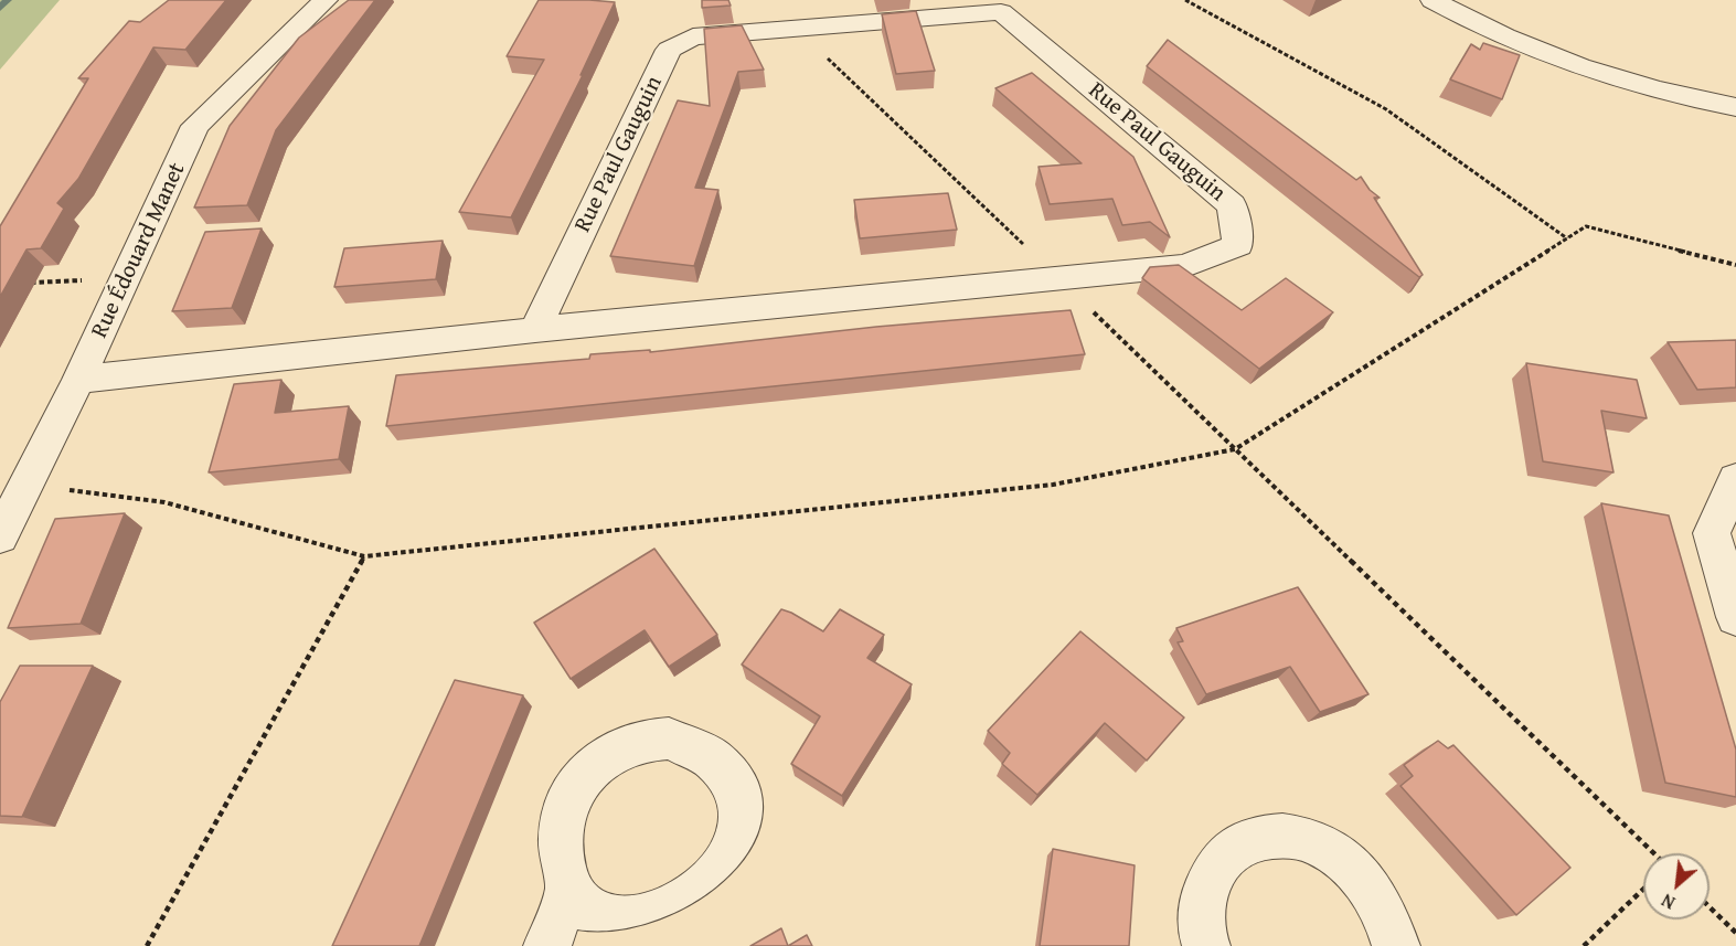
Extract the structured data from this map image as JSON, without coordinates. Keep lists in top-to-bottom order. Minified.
{"streets":{"street":["Rue Paul Gauguin","Rue Édouard Manet"]},"crossings":[["Rue Paul Gauguin","Rue Édouard Manet"]],"north":"bottom left"}
